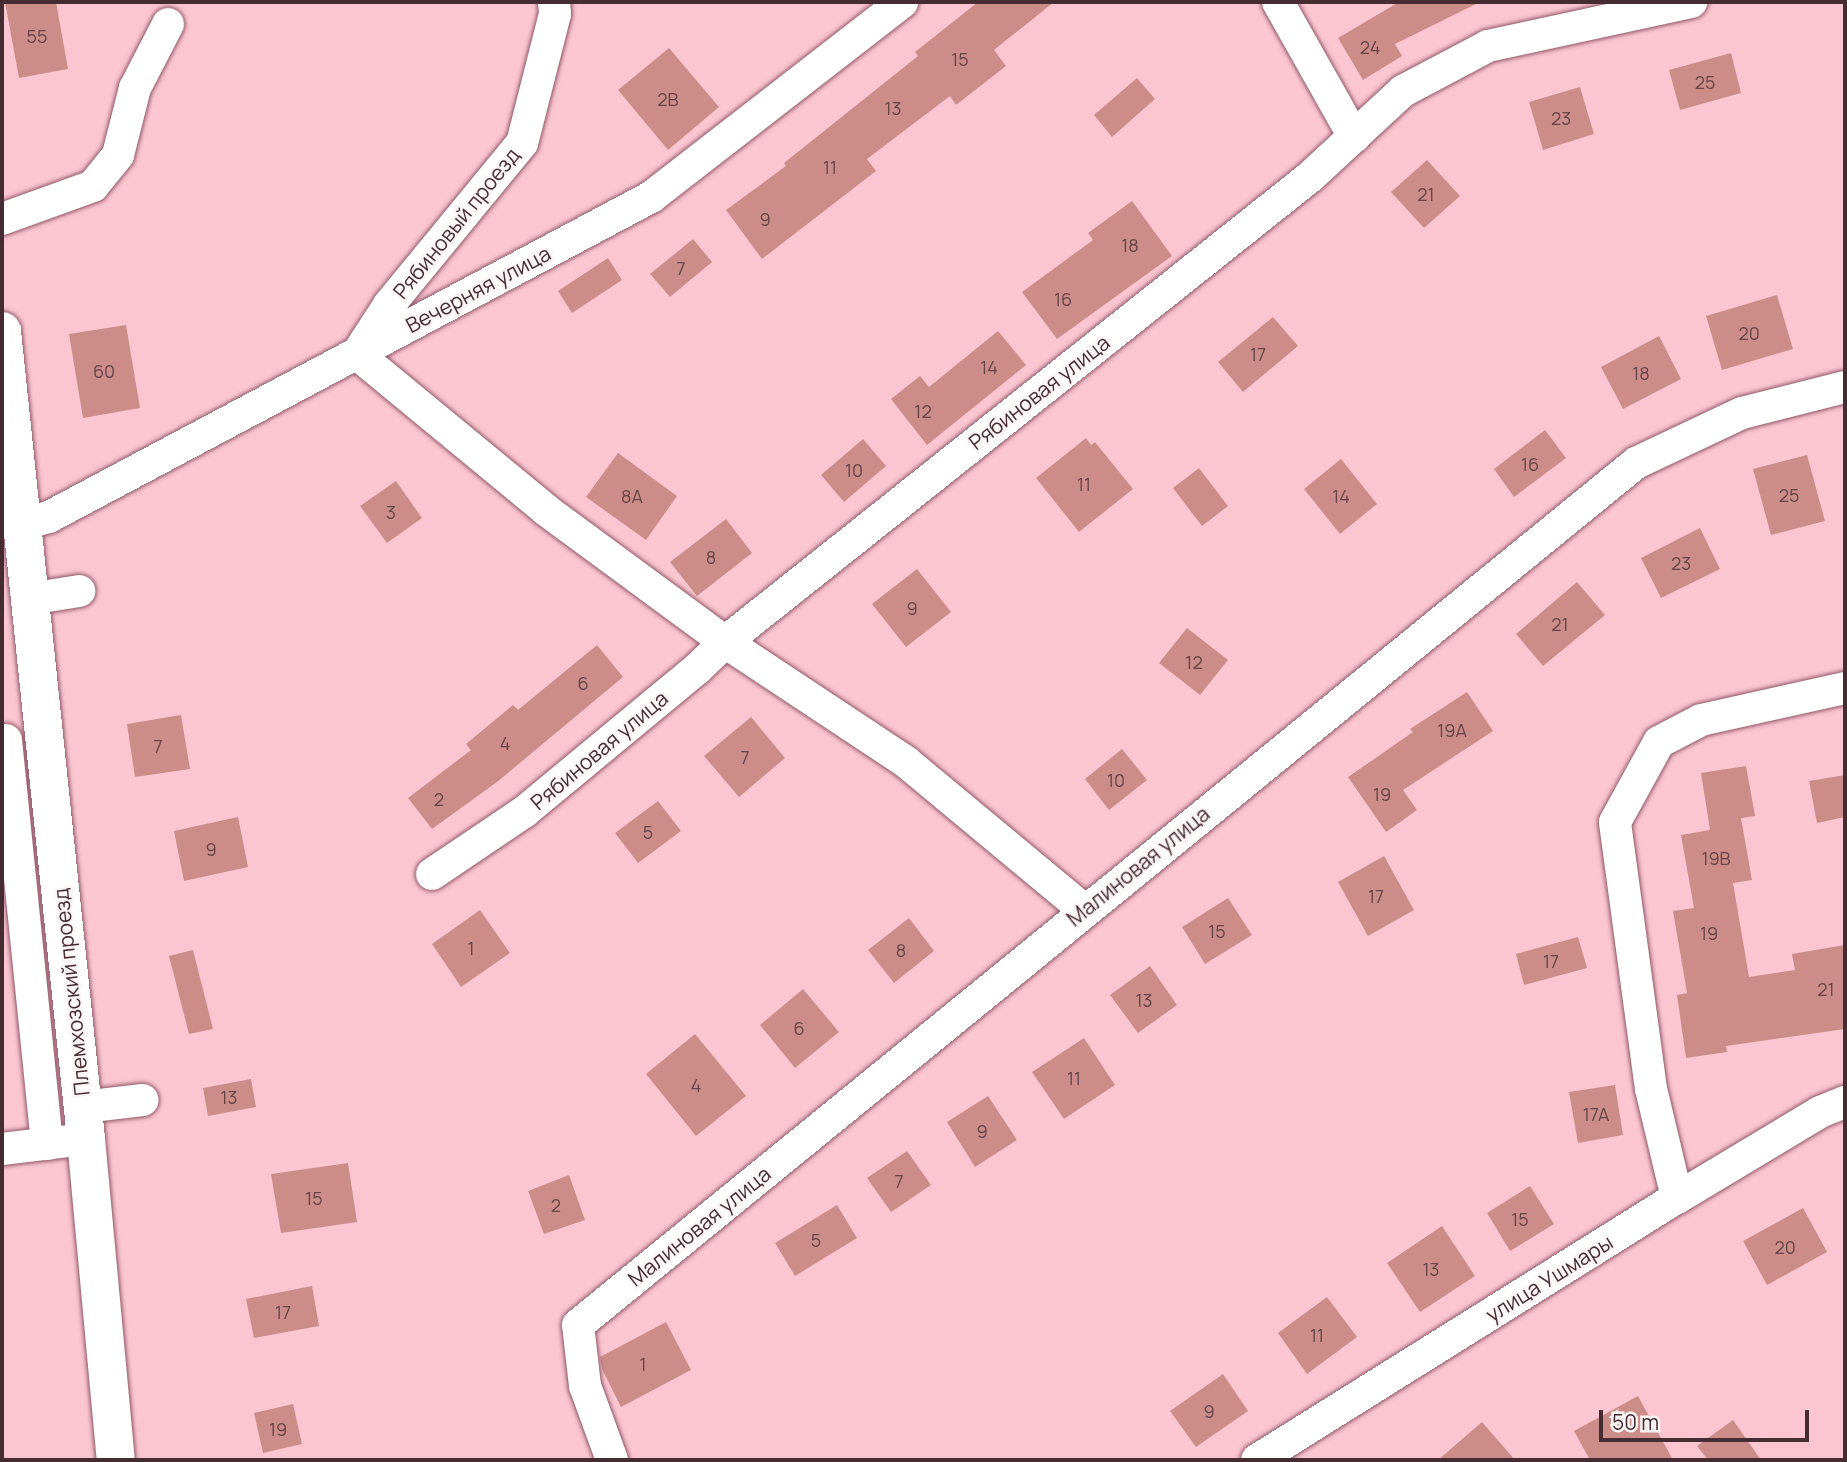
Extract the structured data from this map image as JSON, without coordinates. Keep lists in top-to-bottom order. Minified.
{"streets":{"main road":["Племхозский проезд"],"street":["Рябиновый проезд","Вечерняя улица","Рябиновая улица","Малиновая улица","улица Ушмары"]},"crossings":[["Рябиновый проезд","Вечерняя улица"],["Вечерняя улица","Племхозский проезд"]],"house_numbers":["55","24","15","25","2В","13","23","11","21","9","18","7","16","20","17","14","60","18","12","16","10","11","25","8А","14","3","8","23","9","21","12","6","19А","4","7","7","10","19","2","5","9","19В","17","15","19","1","8","17","21","13","6","11","4","13","17А","9","7","15","2","15","5","20","13","17","11","1","9","19"],"scale_bar":"50 m"}
